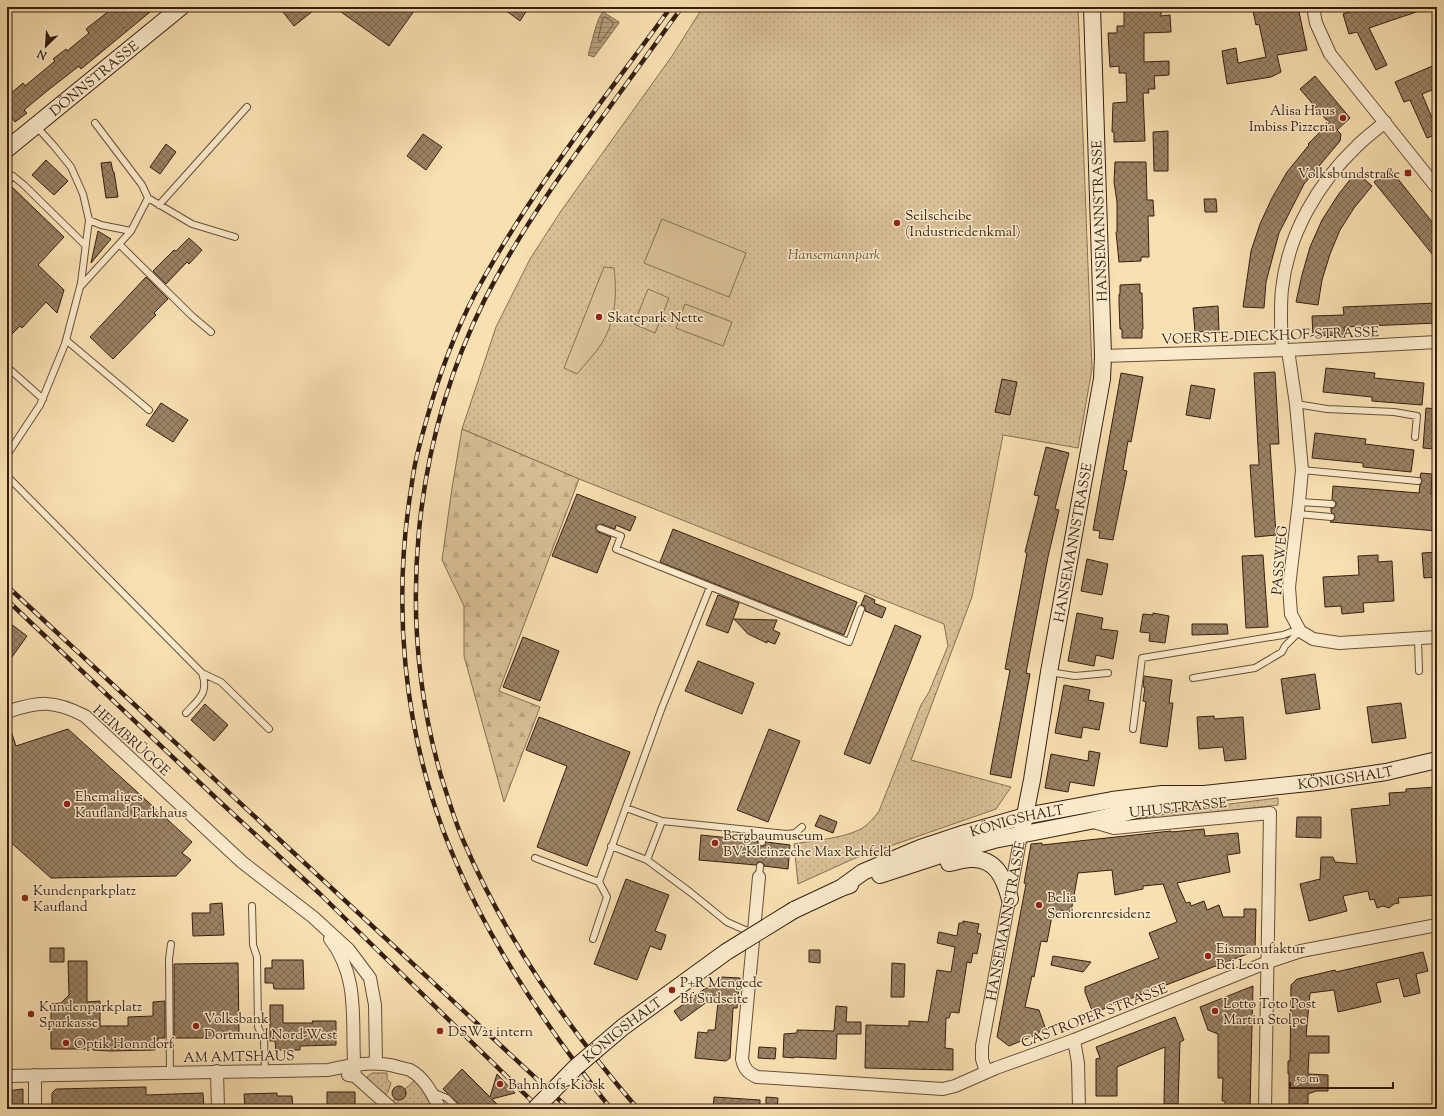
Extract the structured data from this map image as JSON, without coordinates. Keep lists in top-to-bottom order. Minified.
{"streets":{"main road":["DÖNNSTRASSE","HANSEMANNSTRASSE","KÖNIGSHALT"],"street":["VOERSTE-DIECKHOF-STRASSE","PASSWEG","HEIMBRÜGGE","UHUSTRASSE","CASTROPER STRASSE","AM AMTSHAUS"]},"crossings":[["HANSEMANNSTRASSE","VOERSTE-DIECKHOF-STRASSE"],["HANSEMANNSTRASSE","KÖNIGSHALT"],["HANSEMANNSTRASSE","CASTROPER STRASSE"],["VOERSTE-DIECKHOF-STRASSE","PASSWEG"],["HEIMBRÜGGE","AM AMTSHAUS"],["KÖNIGSHALT","UHUSTRASSE"],["UHUSTRASSE","CASTROPER STRASSE"]],"parks":["Hansemannpark"],"places":{"other":["Alisa Haus Imbiss Pizzeria","Seilscheibe (Industriedenkmal)","Skatepark Nette","Ehemaliges Kaufland Parkhaus","Bergbaumuseum BV-Kleinzeche Max Rehfeld","Kundenparkplatz Kaufland","Belia Seniorenresidenz","Eismanufaktur Bei Leon","P+R Mengede Bf Südseite","Lotto Toto Post Martin Stolpe","Kundenparkplatz Sparkasse","Volksbank Dortmund Nord-West","DSW21 intern","Optik Honndorf","Bahnhofs-Kiosk"],"transit":["Volksbundstraße"]},"scale_bar":"50 m","north":"bottom left"}
